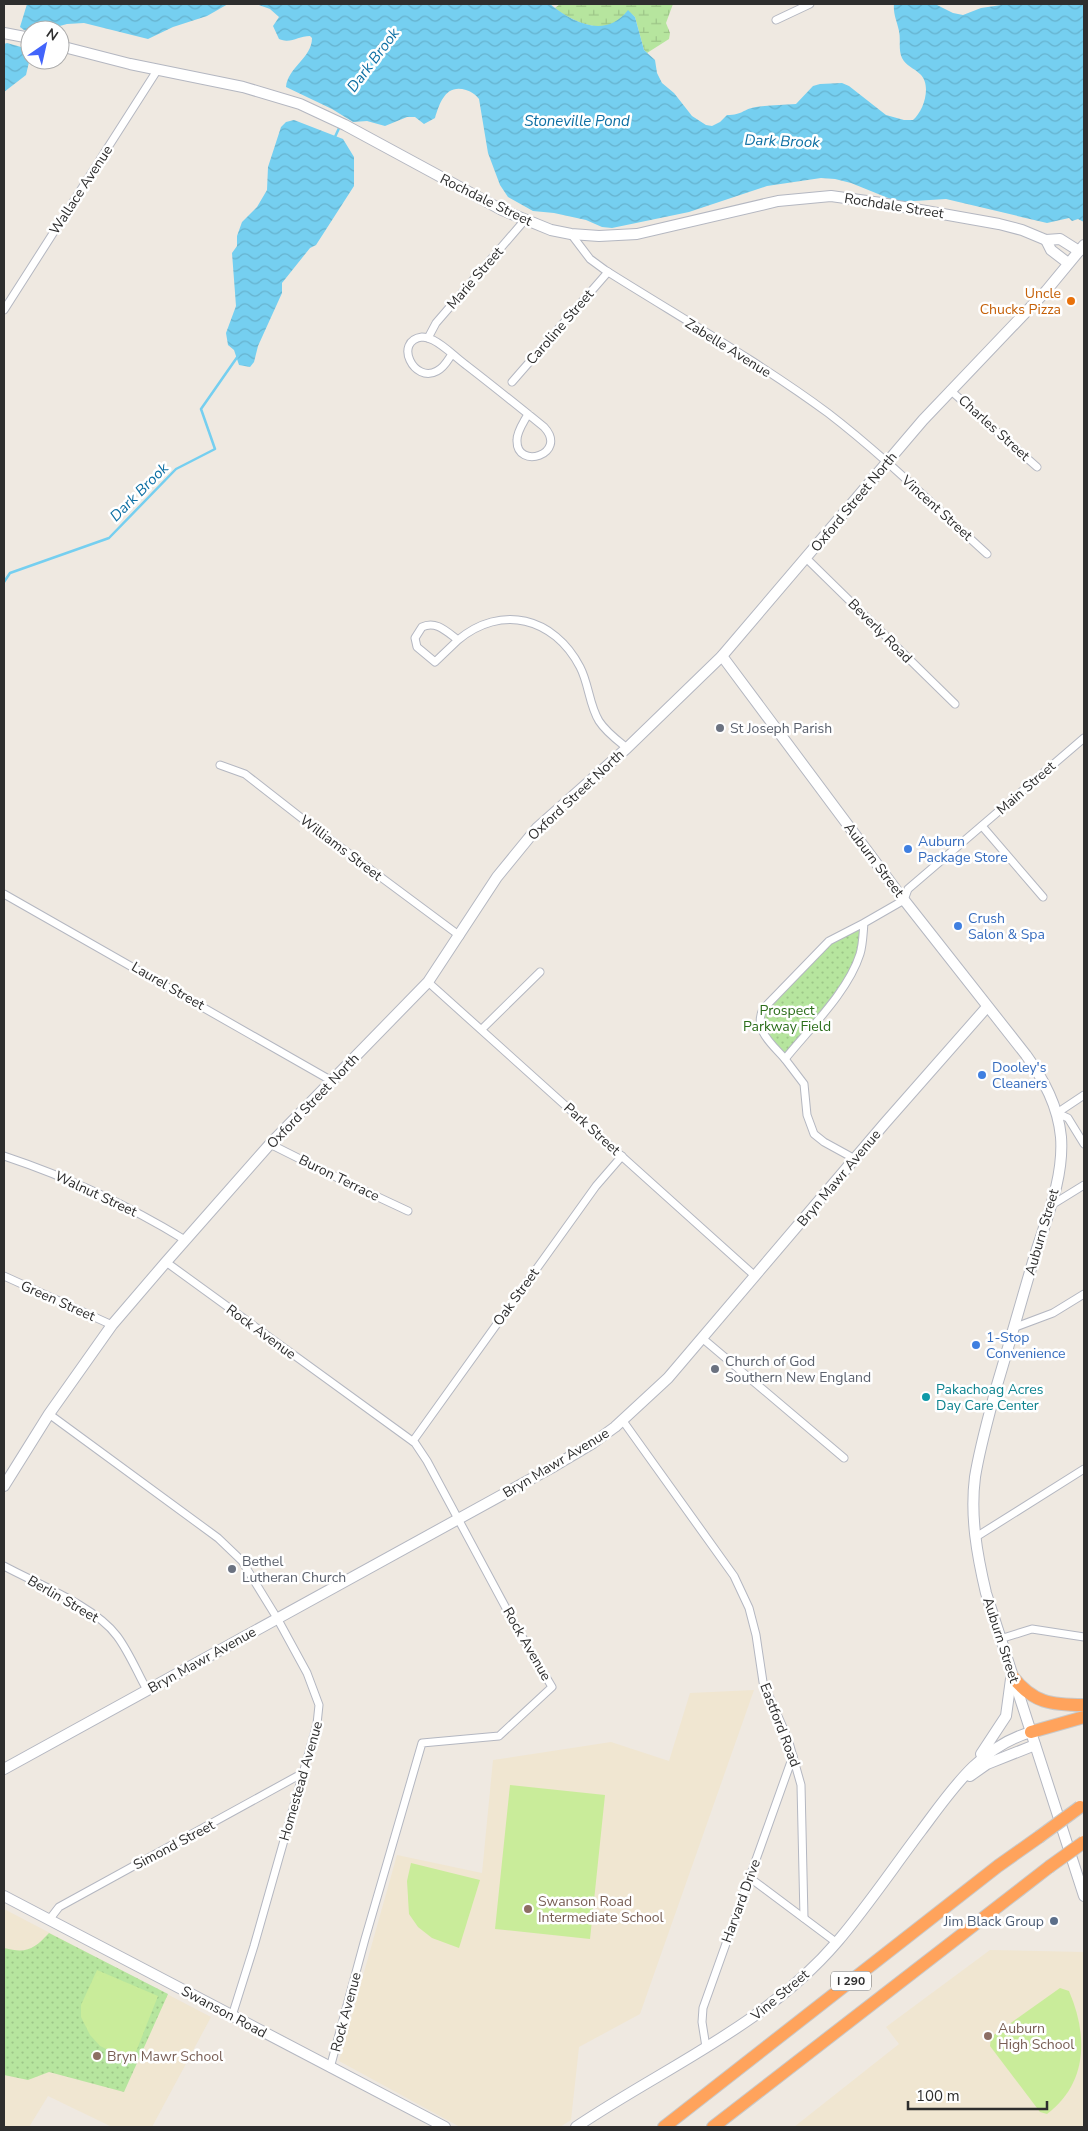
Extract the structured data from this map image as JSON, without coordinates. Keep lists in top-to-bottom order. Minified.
{"streets":{"highway":["I 290"],"street":["Wallace Avenue","Rochdale Street","Marie Street","Caroline Street","Zabelle Avenue","Charles Street","Oxford Street North","Vincent Street","Beverly Road","Main Street","Williams Street","Auburn Street","Laurel Street","Park Street","Buron Terrace","Bryn Mawr Avenue","Walnut Street","Oak Street","Green Street","Rock Avenue","Berlin Street","Eastford Road","Homestead Avenue","Simond Street","Harvard Drive","Vine Street","Swanson Road"]},"crossings":[["Wallace Avenue","Rochdale Street"],["Rochdale Street","Marie Street"],["Rochdale Street","Zabelle Avenue"],["Rochdale Street","Oxford Street North"],["Caroline Street","Zabelle Avenue"],["Zabelle Avenue","Oxford Street North"],["Zabelle Avenue","Vincent Street"],["Charles Street","Oxford Street North"],["Oxford Street North","Vincent Street"],["Oxford Street North","Beverly Road"],["Oxford Street North","Williams Street"],["Oxford Street North","Auburn Street"],["Oxford Street North","Laurel Street"],["Oxford Street North","Park Street"],["Oxford Street North","Buron Terrace"],["Oxford Street North","Walnut Street"],["Oxford Street North","Green Street"],["Oxford Street North","Rock Avenue"],["Oxford Street North","Homestead Avenue"],["Main Street","Auburn Street"],["Auburn Street","Bryn Mawr Avenue"],["Auburn Street","Vine Street"],["Park Street","Bryn Mawr Avenue"],["Park Street","Oak Street"],["Bryn Mawr Avenue","Rock Avenue"],["Bryn Mawr Avenue","Berlin Street"],["Bryn Mawr Avenue","Eastford Road"],["Bryn Mawr Avenue","Homestead Avenue"],["Oak Street","Rock Avenue"],["Rock Avenue","Swanson Road"],["Eastford Road","Harvard Drive"],["Homestead Avenue","Simond Street"],["Homestead Avenue","Swanson Road"],["Simond Street","Swanson Road"],["Harvard Drive","Vine Street"]],"water":["Dark Brook","Stoneville Pond"],"parks":["Prospect Parkway Field"],"places":["Uncle Chucks Pizza","St Joseph Parish","Auburn Package Store","Crush Salon & Spa","Dooley's Cleaners","1-Stop Convenience","Church of God Southern New England","Pakachoag Acres Day Care Center","Bethel Lutheran Church","Swanson Road Intermediate School","Jim Black Group","Auburn High School","Bryn Mawr School"],"scale_bar":"100 m","north":"top right"}
